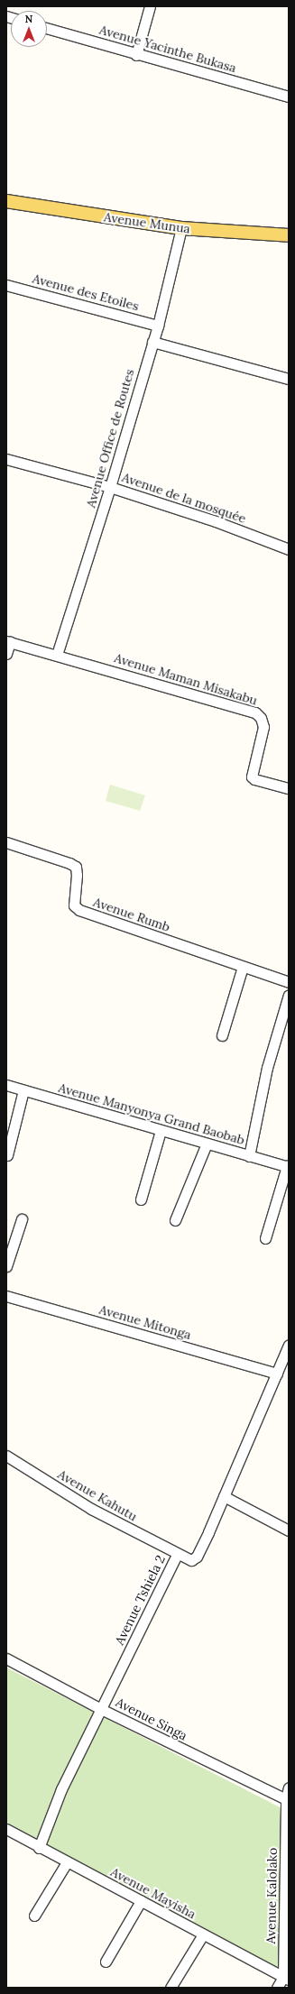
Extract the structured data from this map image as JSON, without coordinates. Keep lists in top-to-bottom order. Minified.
{"streets":{"main road":["Avenue Munua"],"street":["Avenue Yacinthe Bukasa","Avenue des Etoiles","Avenue Office de Routes","Avenue de la mosquée","Avenue Maman Misakabu","Avenue Rumb","Avenue Manyonya Grand Baobab","Avenue Mitonga","Avenue Kahutu","Avenue Tshiela 2","Avenue Singa","Avenue Mayisha","Avenue Kalolako"]},"crossings":[["Avenue Munua","Avenue Office de Routes"],["Avenue des Etoiles","Avenue Office de Routes"],["Avenue Office de Routes","Avenue de la mosquée"],["Avenue Office de Routes","Avenue Maman Misakabu"],["Avenue Mitonga","Avenue Tshiela 2"],["Avenue Kahutu","Avenue Tshiela 2"],["Avenue Tshiela 2","Avenue Singa"],["Avenue Tshiela 2","Avenue Mayisha"],["Avenue Singa","Avenue Kalolako"],["Avenue Mayisha","Avenue Kalolako"]],"north":"top"}
